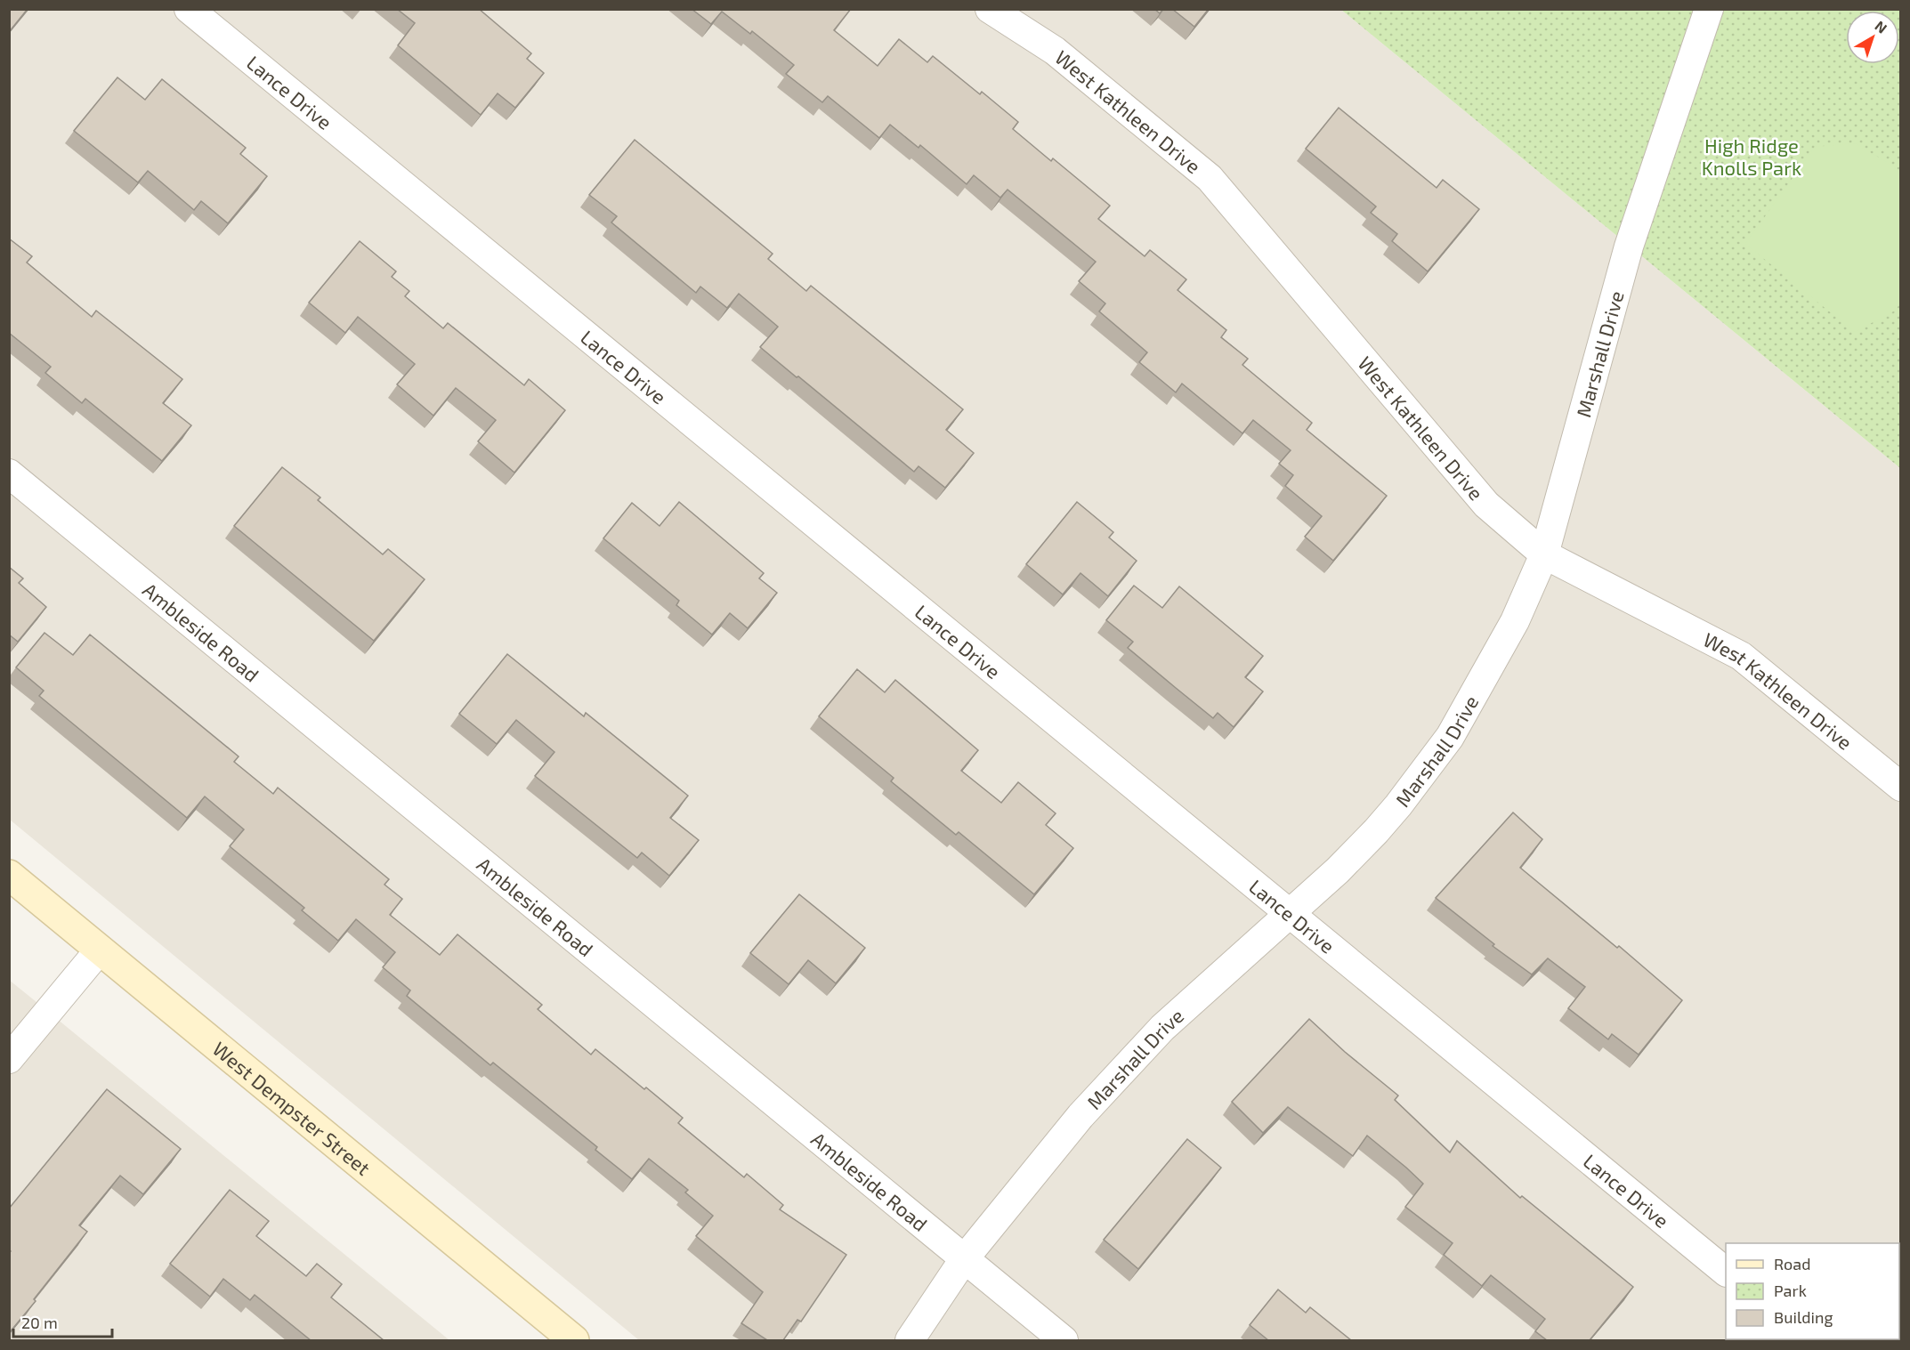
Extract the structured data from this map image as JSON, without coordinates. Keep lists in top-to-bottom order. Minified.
{"streets":{"main road":["West Dempster Street"],"street":["Lance Drive","West Kathleen Drive","Marshall Drive","Ambleside Road"]},"crossings":[["Lance Drive","Marshall Drive"],["West Kathleen Drive","Marshall Drive"],["Marshall Drive","Ambleside Road"]],"parks":["High Ridge Knolls Park"],"legend":["Road","Park","Building"],"scale_bar":"20 m","north":"top right"}
